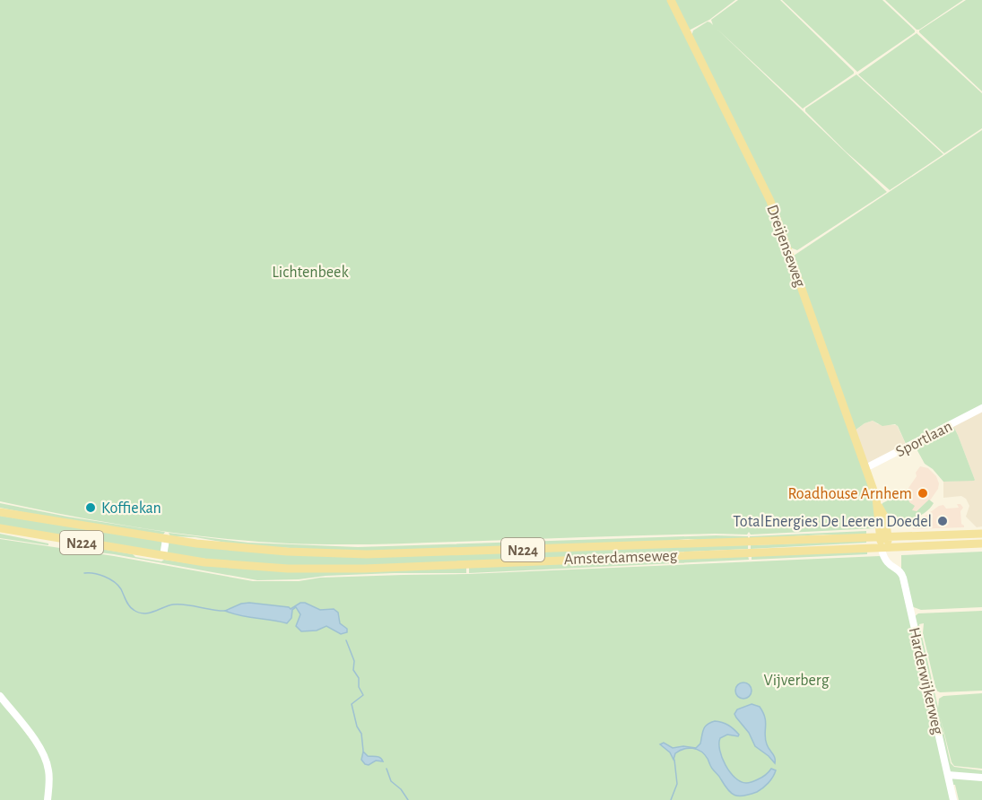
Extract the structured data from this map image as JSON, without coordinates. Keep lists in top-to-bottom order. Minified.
{"streets":{"main road":["Dreijenseweg","N224","Amsterdamseweg"],"street":["Sportlaan","Harderwijkerweg"]},"crossings":[["Dreijenseweg","Sportlaan"],["Dreijenseweg","Amsterdamseweg"],["Dreijenseweg","Harderwijkerweg"],["Amsterdamseweg","Harderwijkerweg"]],"parks":["Lichtenbeek","Vijverberg"],"places":["Roadhouse Arnhem","Koffiekan","TotalEnergies De Leeren Doedel"]}
